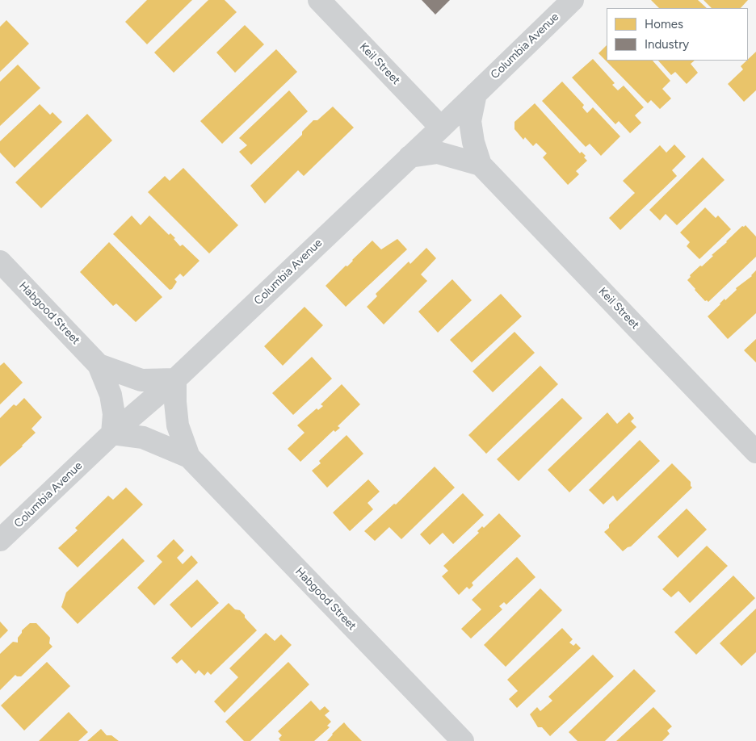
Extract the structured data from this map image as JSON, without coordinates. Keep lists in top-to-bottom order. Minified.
{"streets":{"street":["Columbia Avenue","Keil Street","Habgood Street"]},"crossings":[["Columbia Avenue","Keil Street"],["Columbia Avenue","Habgood Street"]],"legend":["Homes","Industry"]}
